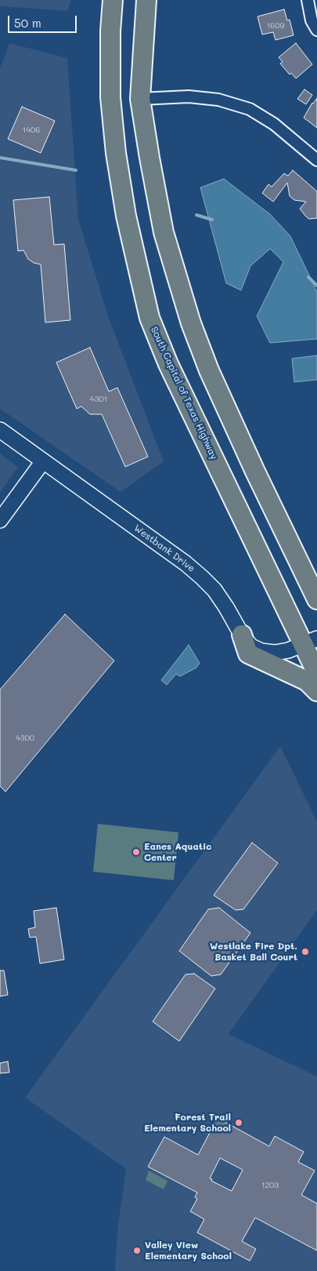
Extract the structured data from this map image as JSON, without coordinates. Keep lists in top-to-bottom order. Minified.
{"streets":{"highway":["South Capital of Texas Highway"],"street":["Westbank Drive"]},"crossings":[["South Capital of Texas Highway","Westbank Drive"]],"places":["Eanes Aquatic Center","Westlake Fire Dpt. Basket Ball Court","Forest Trail Elementary School","Valley View Elementary School"],"house_numbers":["1609","1406","4301","4300","1203"],"scale_bar":"50 m"}
